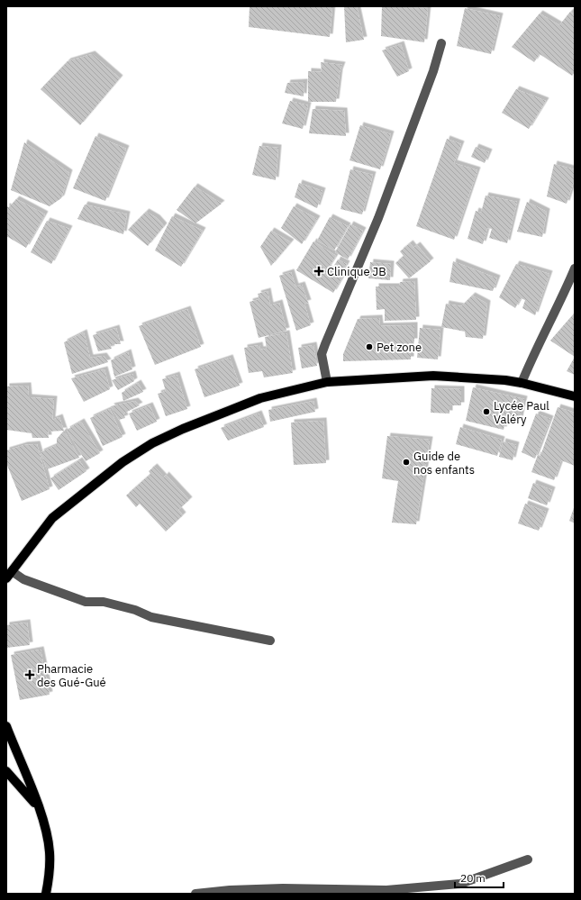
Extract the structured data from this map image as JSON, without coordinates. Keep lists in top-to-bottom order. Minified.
{"places":{"health":["Clinique JB","Pharmacie des Gué-Gué"],"other":["Pet zone","Lycée Paul Valéry","Guide de nos enfants"]},"scale_bar":"20 m"}
